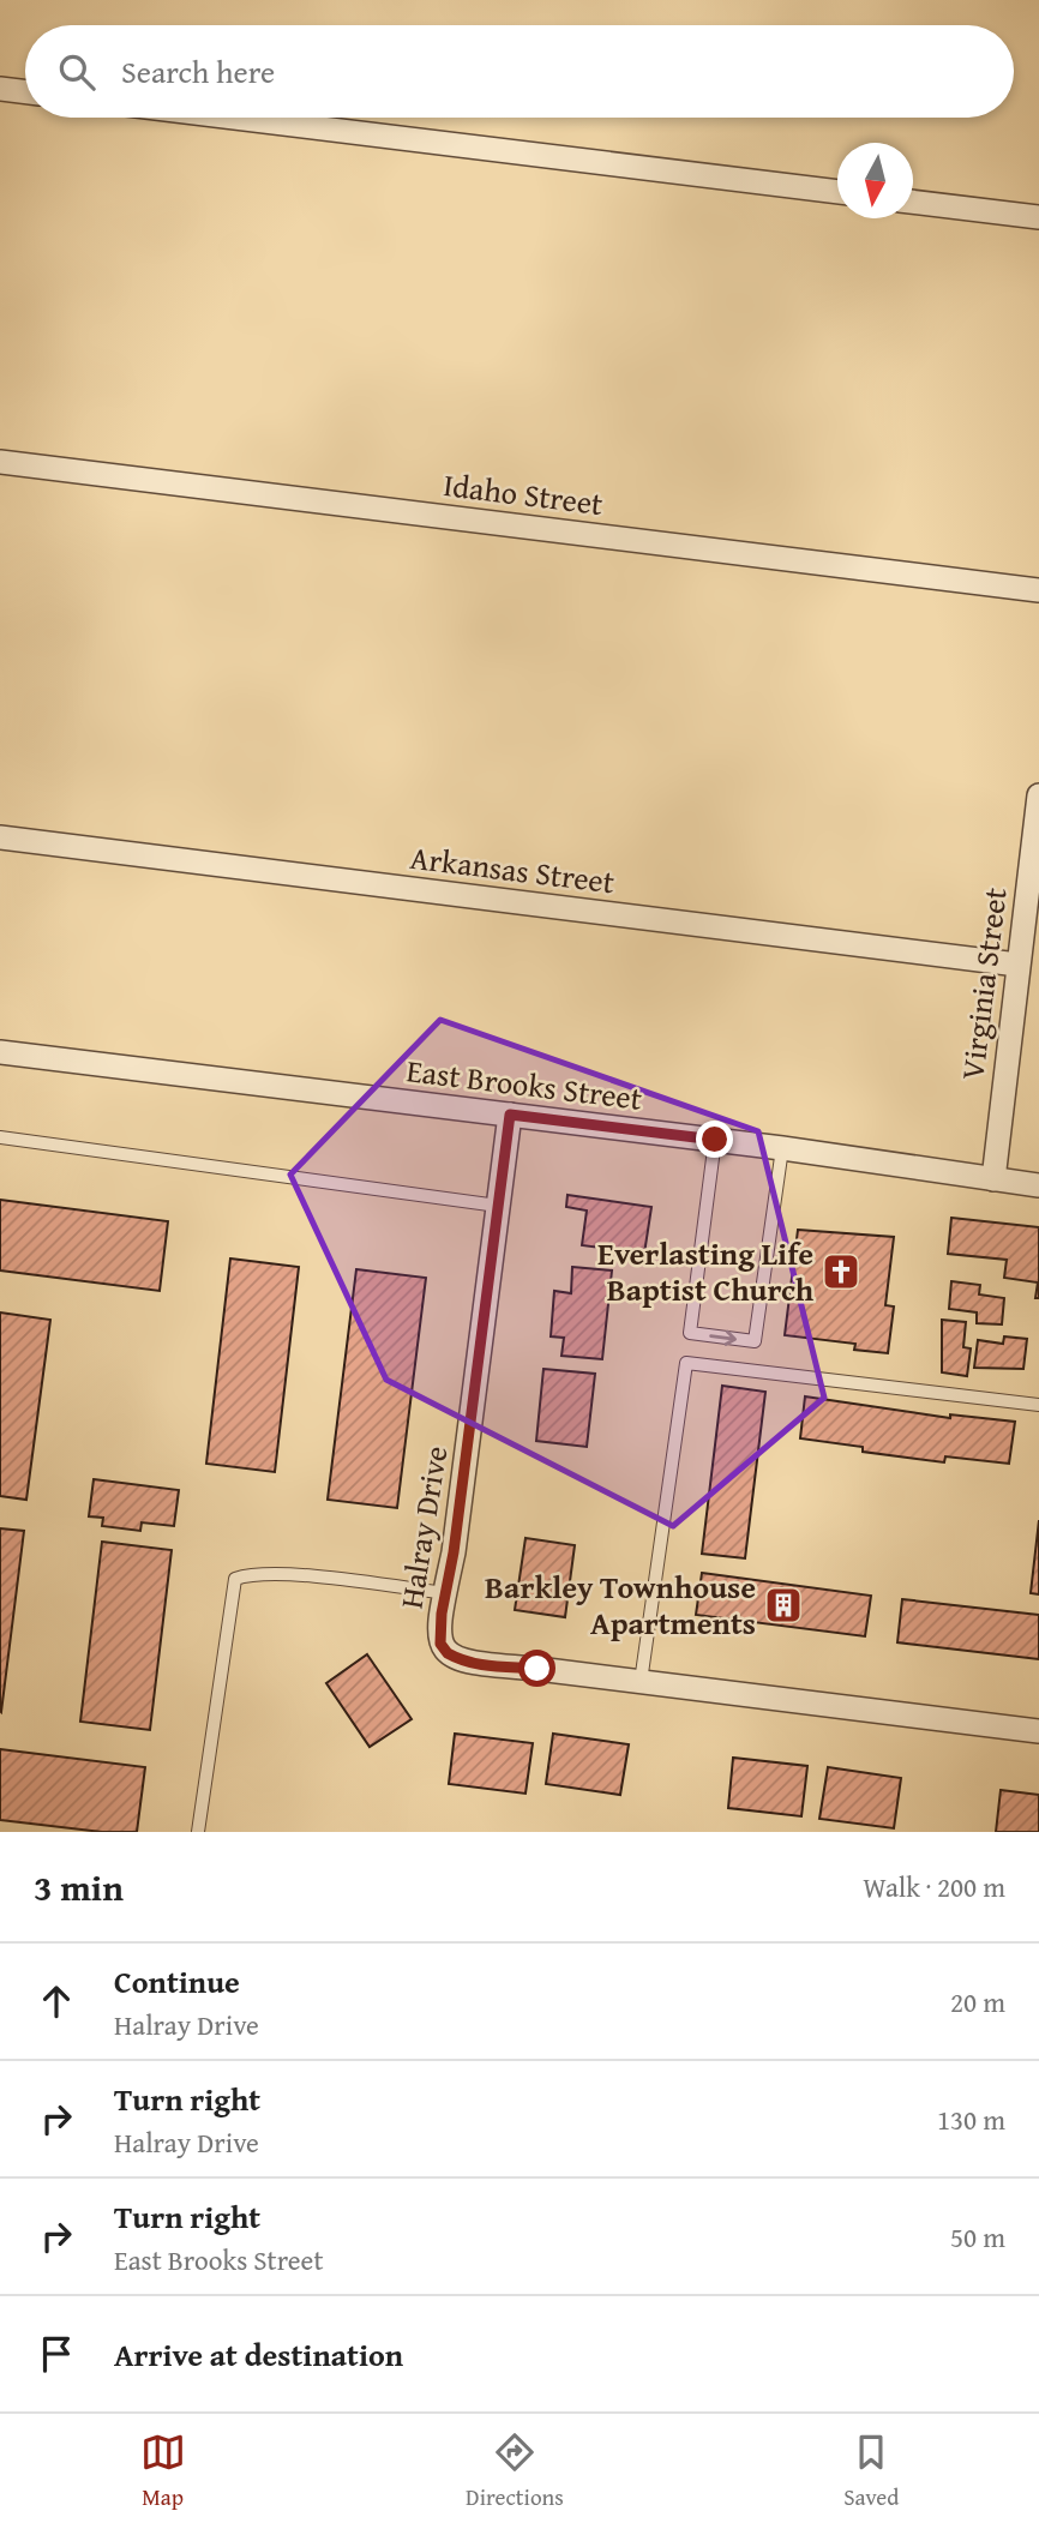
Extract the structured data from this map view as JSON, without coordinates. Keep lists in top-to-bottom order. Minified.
{"streets":{"street":["Idaho Street","Arkansas Street","Virginia Street","East Brooks Street","Halray Drive"]},"crossings":[["Arkansas Street","Virginia Street"],["Virginia Street","East Brooks Street"],["East Brooks Street","Halray Drive"]],"places":{"church":["Everlasting Life Baptist Church"],"building":["Barkley Townhouse Apartments"]},"north":"bottom","page":{"search":"Search here","heading":["3 min","Walk · 200 m"],"list":[["Continue","Halray Drive","20 m"],["Turn right","Halray Drive","130 m"],["Turn right","East Brooks Street","50 m"],"Arrive at destination"],"nav":["Map","Directions","Saved"]}}
